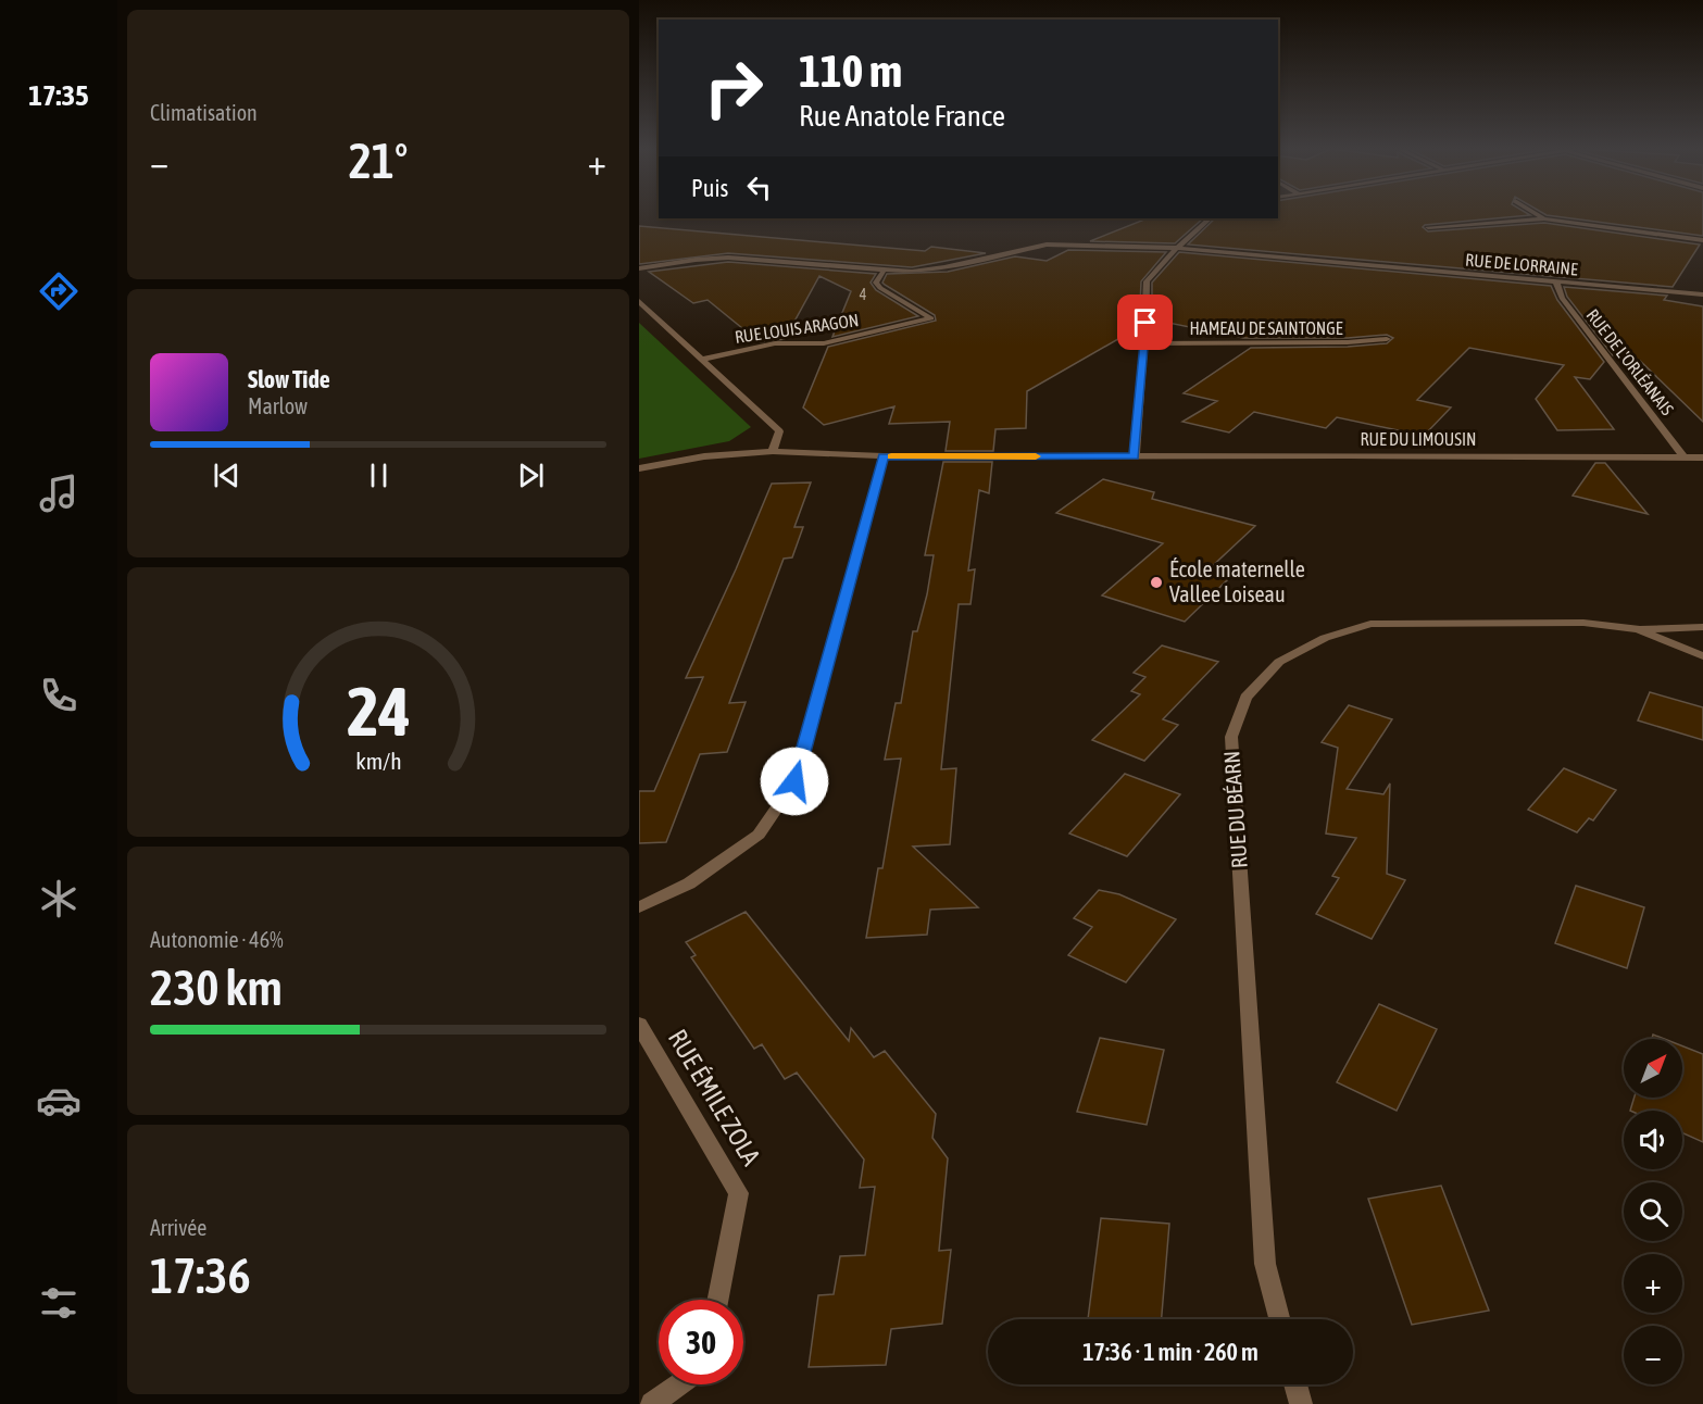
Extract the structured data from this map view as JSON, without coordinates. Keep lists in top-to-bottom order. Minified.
{"streets":{"street":["RUE DE LORRAINE","RUE LOUIS ARAGON","HAMEAU DE SAINTONGE","RUE DE L'ORLÉANAIS","RUE DU LIMOUSIN","RUE DU BÉARN","RUE ÉMILE ZOLA"]},"crossings":[["RUE DE LORRAINE","RUE LOUIS ARAGON"],["RUE DE LORRAINE","RUE DE L'ORLÉANAIS"],["RUE DE L'ORLÉANAIS","RUE DU LIMOUSIN"]],"places":["École maternelle Vallee Loiseau"],"house_numbers":["4"],"north":"top right","page":{"tabs":"17:35","tile":["Climatisation",["Autonomie · 46%","230 km"],["Arrivée","17:36"]],"turn":["110 m","Rue Anatole France"],"heat":["−","21°","+"],"then":"Puis","song":["Slow Tide","Marlow"],"map_buttons":["+","−"],"limit":"30","trip":"17:36 · 1 min · 260 m","gauge":["24","km/h"]}}
